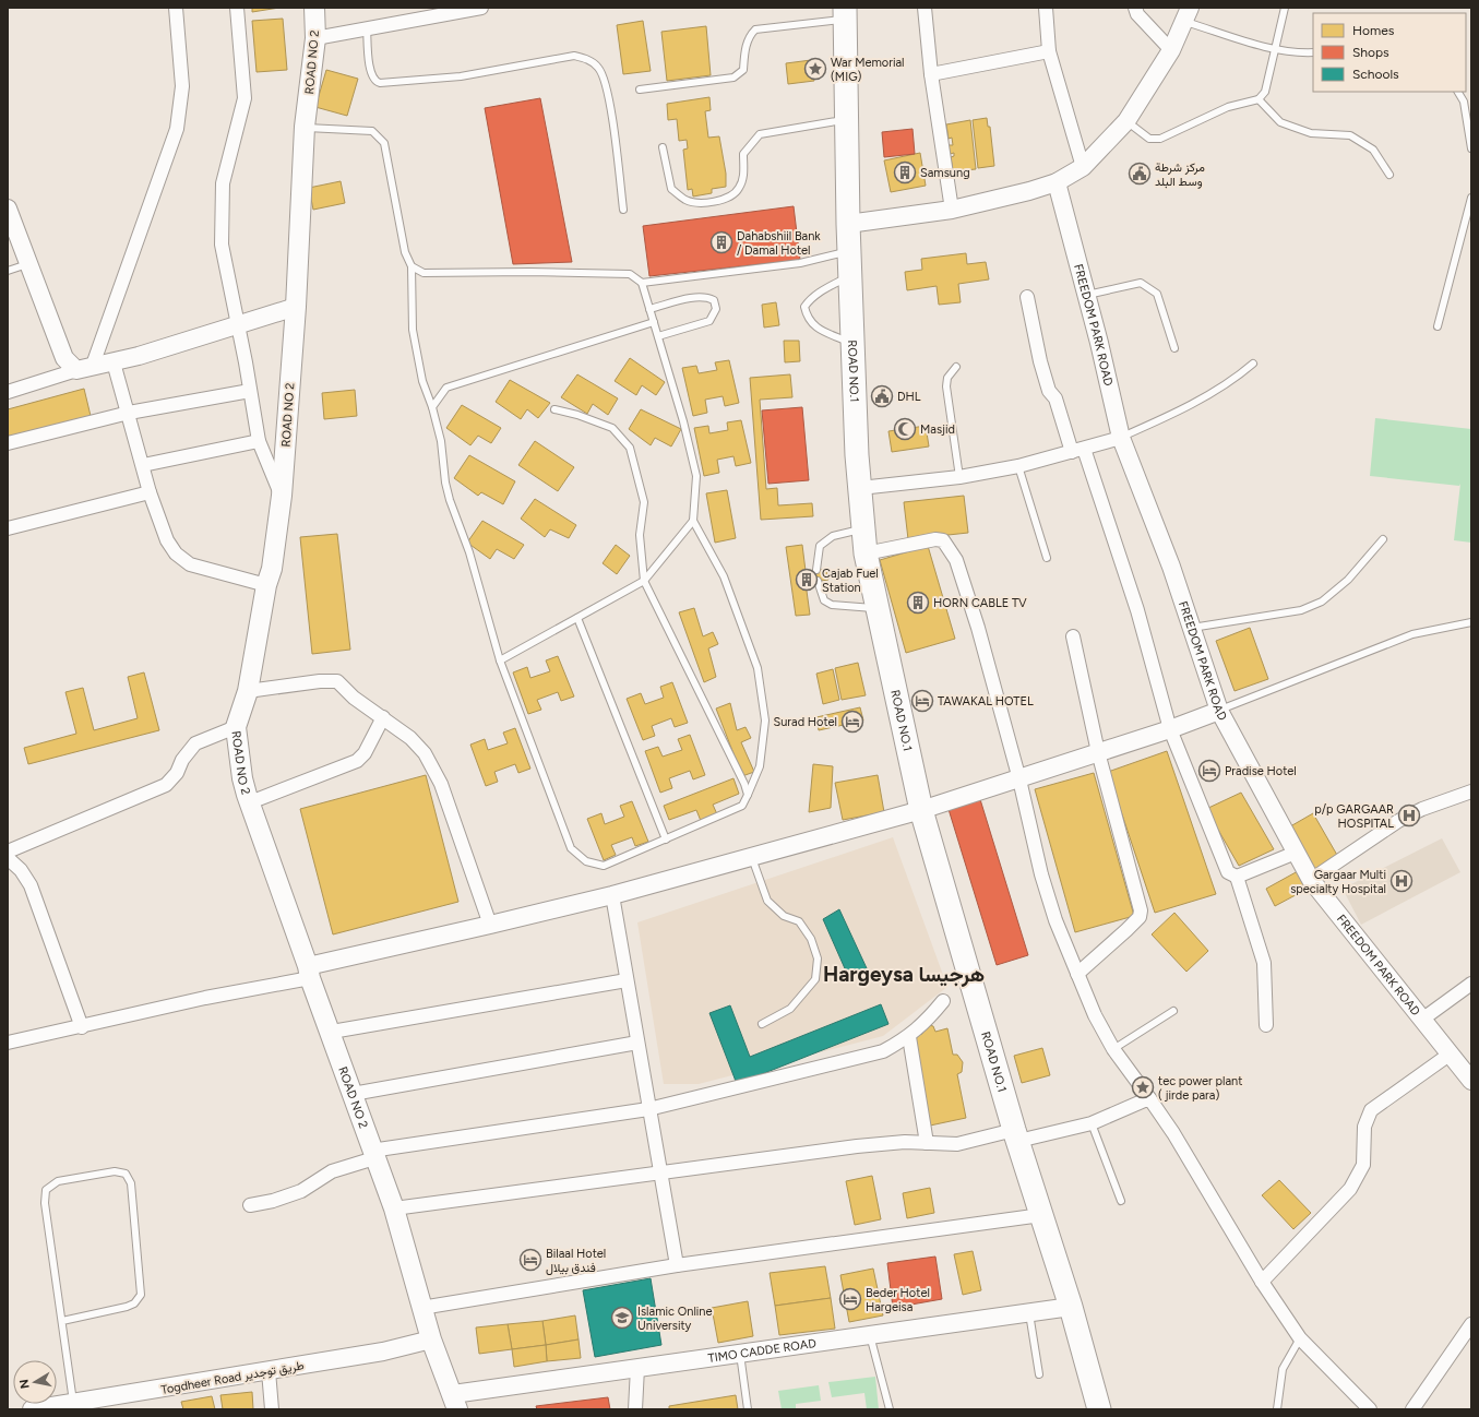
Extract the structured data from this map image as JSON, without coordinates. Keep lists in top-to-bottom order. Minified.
{"streets":{"highway":["ROAD NO.1"],"main road":["ROAD NO 2"],"street":["FREEDOM PARK ROAD","TIMO CADDE ROAD","Togdheer Road طريق توجدير"]},"crossings":[["ROAD NO 2","TIMO CADDE ROAD"],["ROAD NO 2","Togdheer Road طريق توجدير"],["ROAD NO.1","TIMO CADDE ROAD"]],"districts":["Hargeysa هرجيسا"],"places":{"place":["War Memorial (MIG)","tec power plant ( jirde para)"],"building":["Samsung","Dahabshiil Bank / Damal Hotel","Cajab Fuel Station","HORN CABLE TV"],"public building":["مركز شرطة وسط البلد","DHL"],"mosque":["Masjid"],"hotel":["TAWAKAL HOTEL","Surad Hotel","Pradise Hotel","Bilaal Hotel فندق بيلال","Beder Hotel Hargeisa"],"hospital":["p/p GARGAAR HOSPITAL","Gargaar Multi specialty Hospital"],"school or university":["Islamic Online University"]},"legend":["Homes","Shops","Schools"],"north":"left"}
